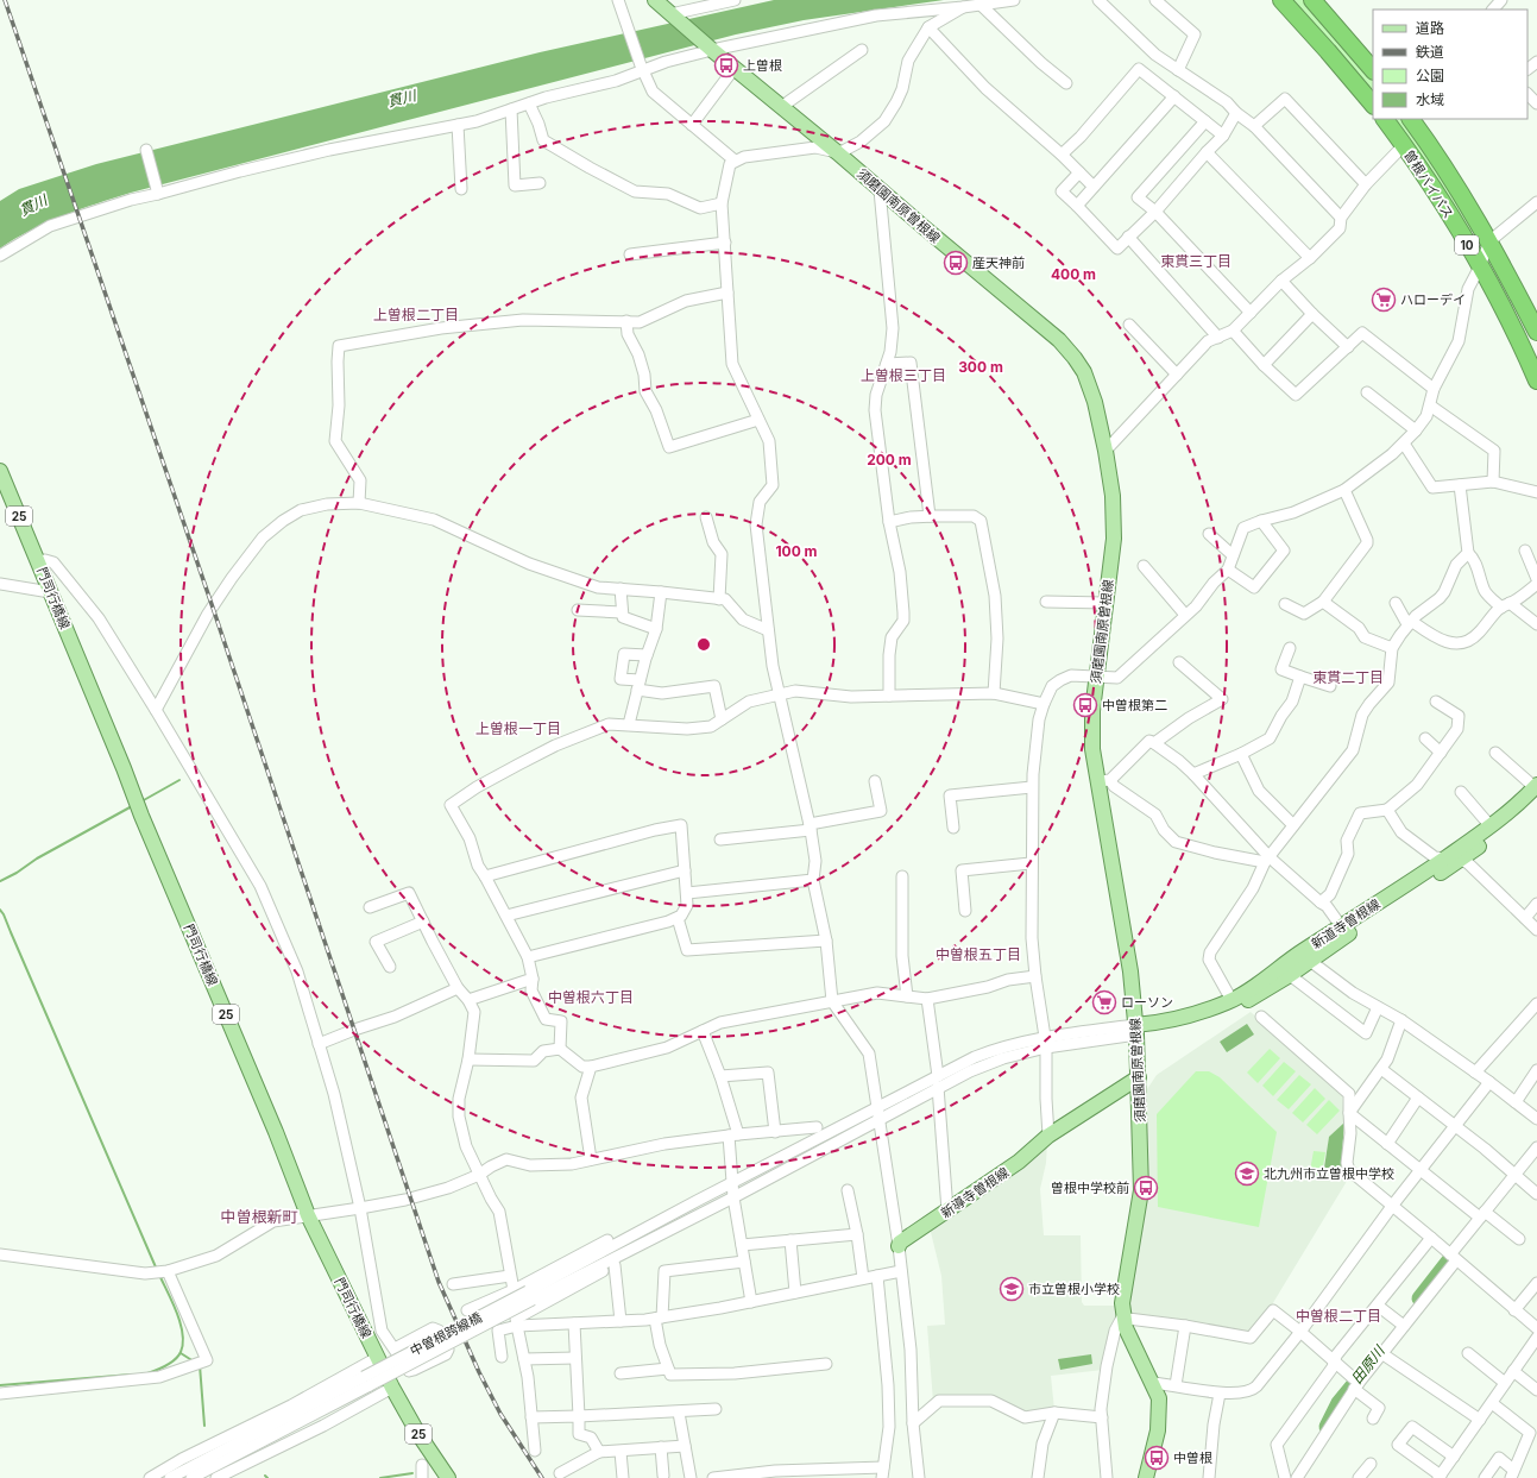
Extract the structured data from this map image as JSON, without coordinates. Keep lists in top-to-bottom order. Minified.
{"streets":{"highway":["曽根バイパス","10"],"main road":["須磨園南原曽根線","25","門司行橋線","新道寺曽根線","新導寺曽根線"],"street":["中曽根跨線橋"]},"crossings":[["須磨園南原曽根線","新道寺曽根線"]],"districts":["東貫三丁目","上曽根二丁目","上曽根三丁目","東貫二丁目","上曽根一丁目","中曽根五丁目","中曽根六丁目","中曽根新町","中曽根二丁目"],"water":["貫川","田原川"],"places":{"bus stop":["上曽根","産天神前","中曽根第二","曽根中学校前","中曽根"],"supermarket":["ハローデイ","ローソン"],"school or university":["北九州市立曽根中学校","市立曽根小学校"]},"legend":["道路","鉄道","公園","水域"],"rings":["400 m","300 m","200 m","100 m"]}
